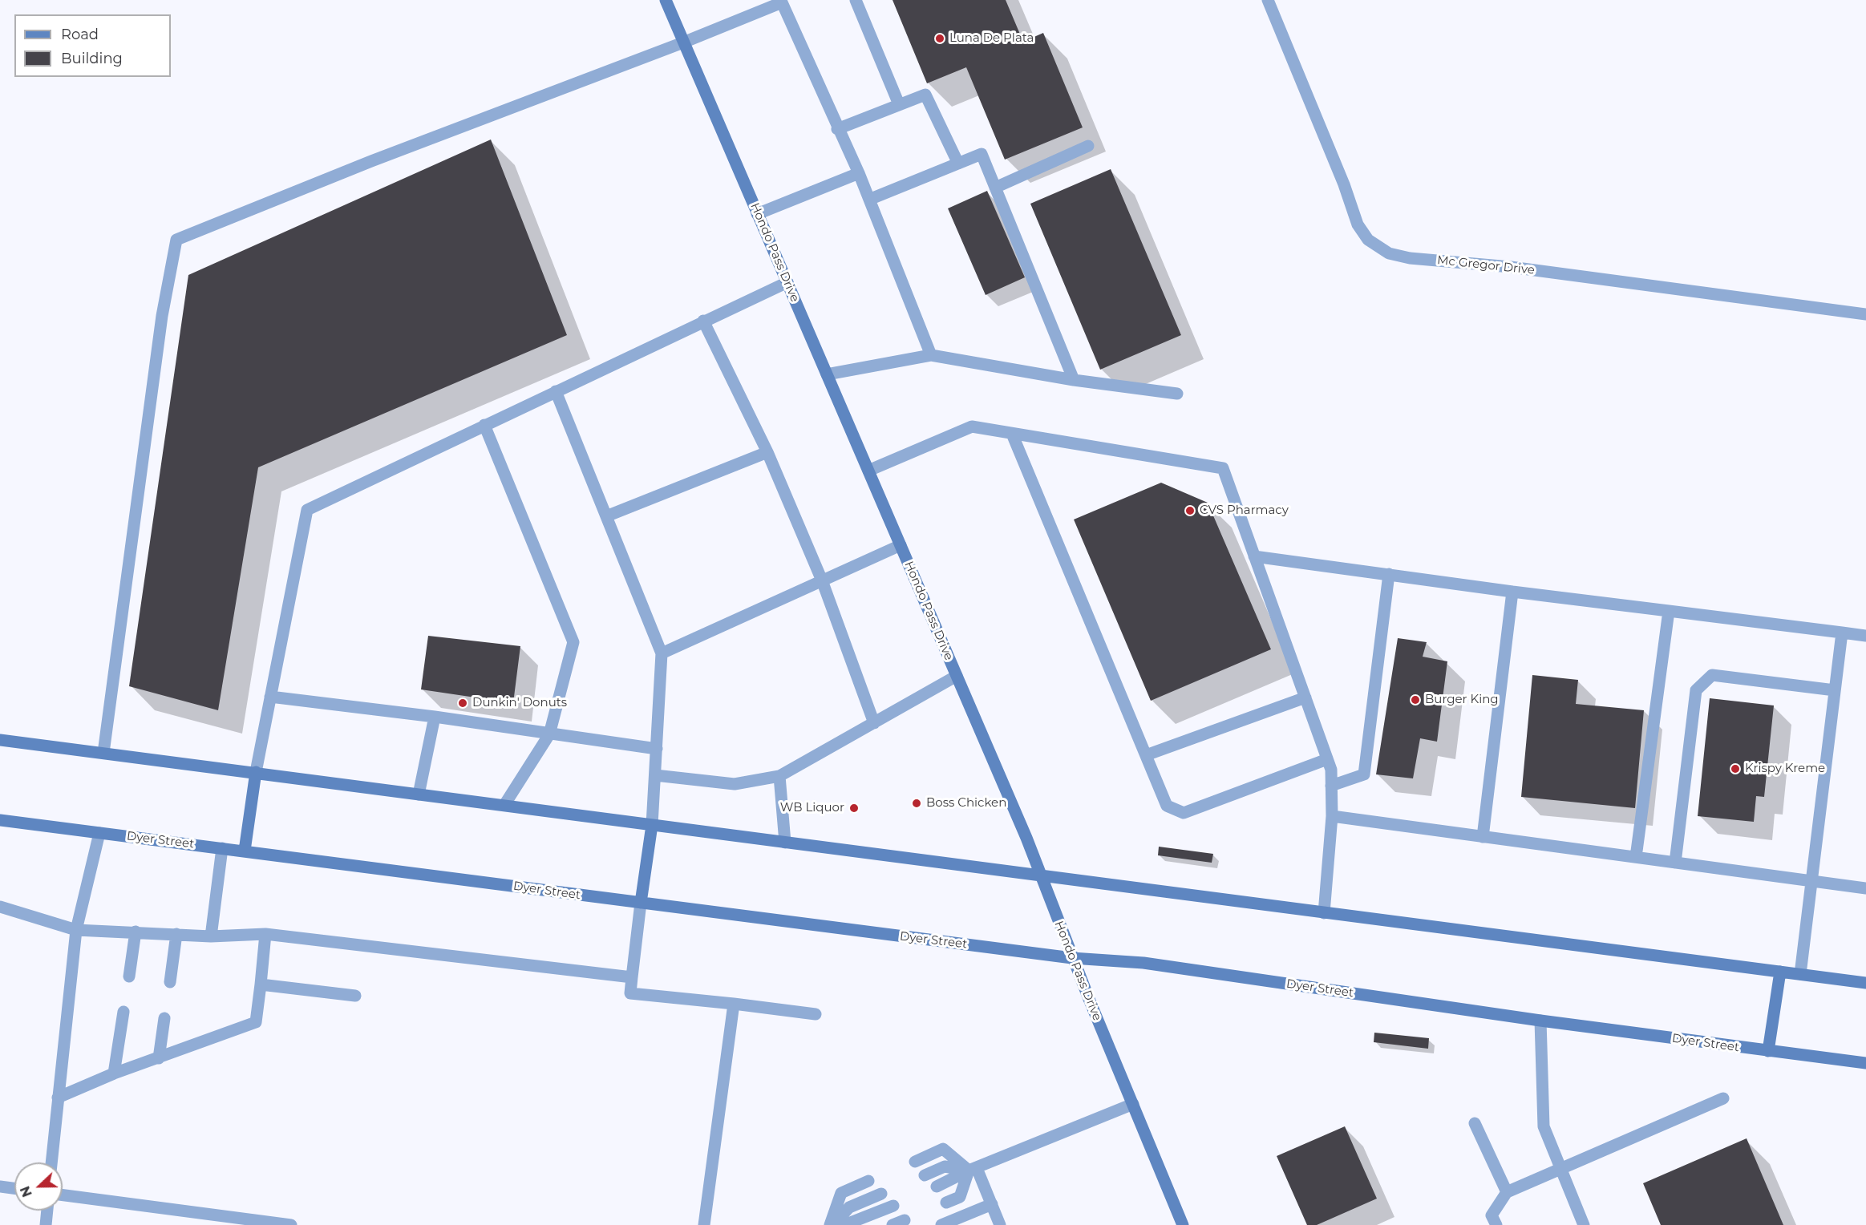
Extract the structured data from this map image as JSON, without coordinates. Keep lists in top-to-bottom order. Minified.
{"streets":{"main road":["Hondo Pass Drive","Dyer Street"],"street":["Mc Gregor Drive"]},"crossings":[["Hondo Pass Drive","Dyer Street"]],"places":["Luna De Plata","CVS Pharmacy","Burger King","Dunkin' Donuts","Krispy Kreme","Boss Chicken","WB Liquor"],"legend":["Road","Building"],"north":"left"}
